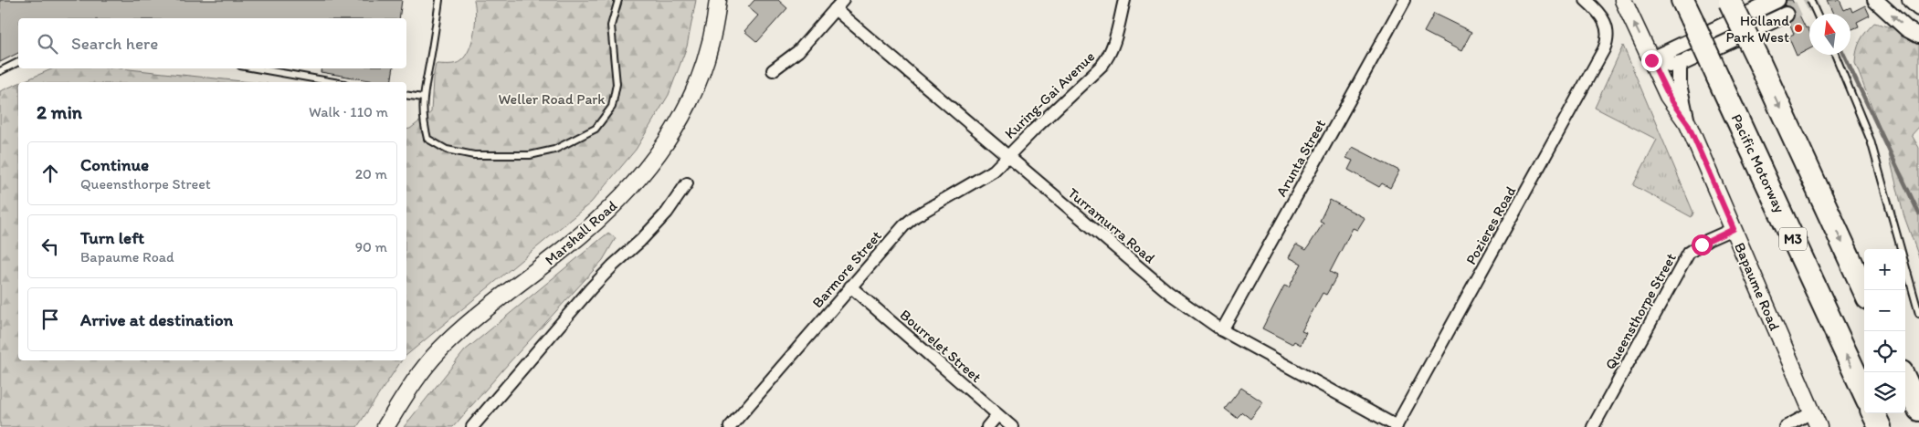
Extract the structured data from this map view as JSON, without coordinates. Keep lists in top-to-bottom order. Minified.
{"streets":{"highway":["Pacific Motorway","M3"],"main road":["Marshall Road","Bapaume Road"],"street":["Kuring-Gai Avenue","Arunta Street","Turramurra Road","Pozieres Road","Barmore Street","Queensthorpe Street","Bourrelet Street"]},"crossings":[["Kuring-Gai Avenue","Turramurra Road"],["Kuring-Gai Avenue","Barmore Street"],["Arunta Street","Turramurra Road"],["Turramurra Road","Pozieres Road"],["Turramurra Road","Barmore Street"],["Barmore Street","Bourrelet Street"],["Bapaume Road","Queensthorpe Street"]],"parks":["Weller Road Park"],"places":["Holland Park West"],"north":"top","page":{"search":"Search here","heading":["2 min","Walk · 110 m"],"list":[["Continue","Queensthorpe Street","20 m"],["Turn left","Bapaume Road","90 m"],"Arrive at destination"],"map_buttons":["+","−"]}}
